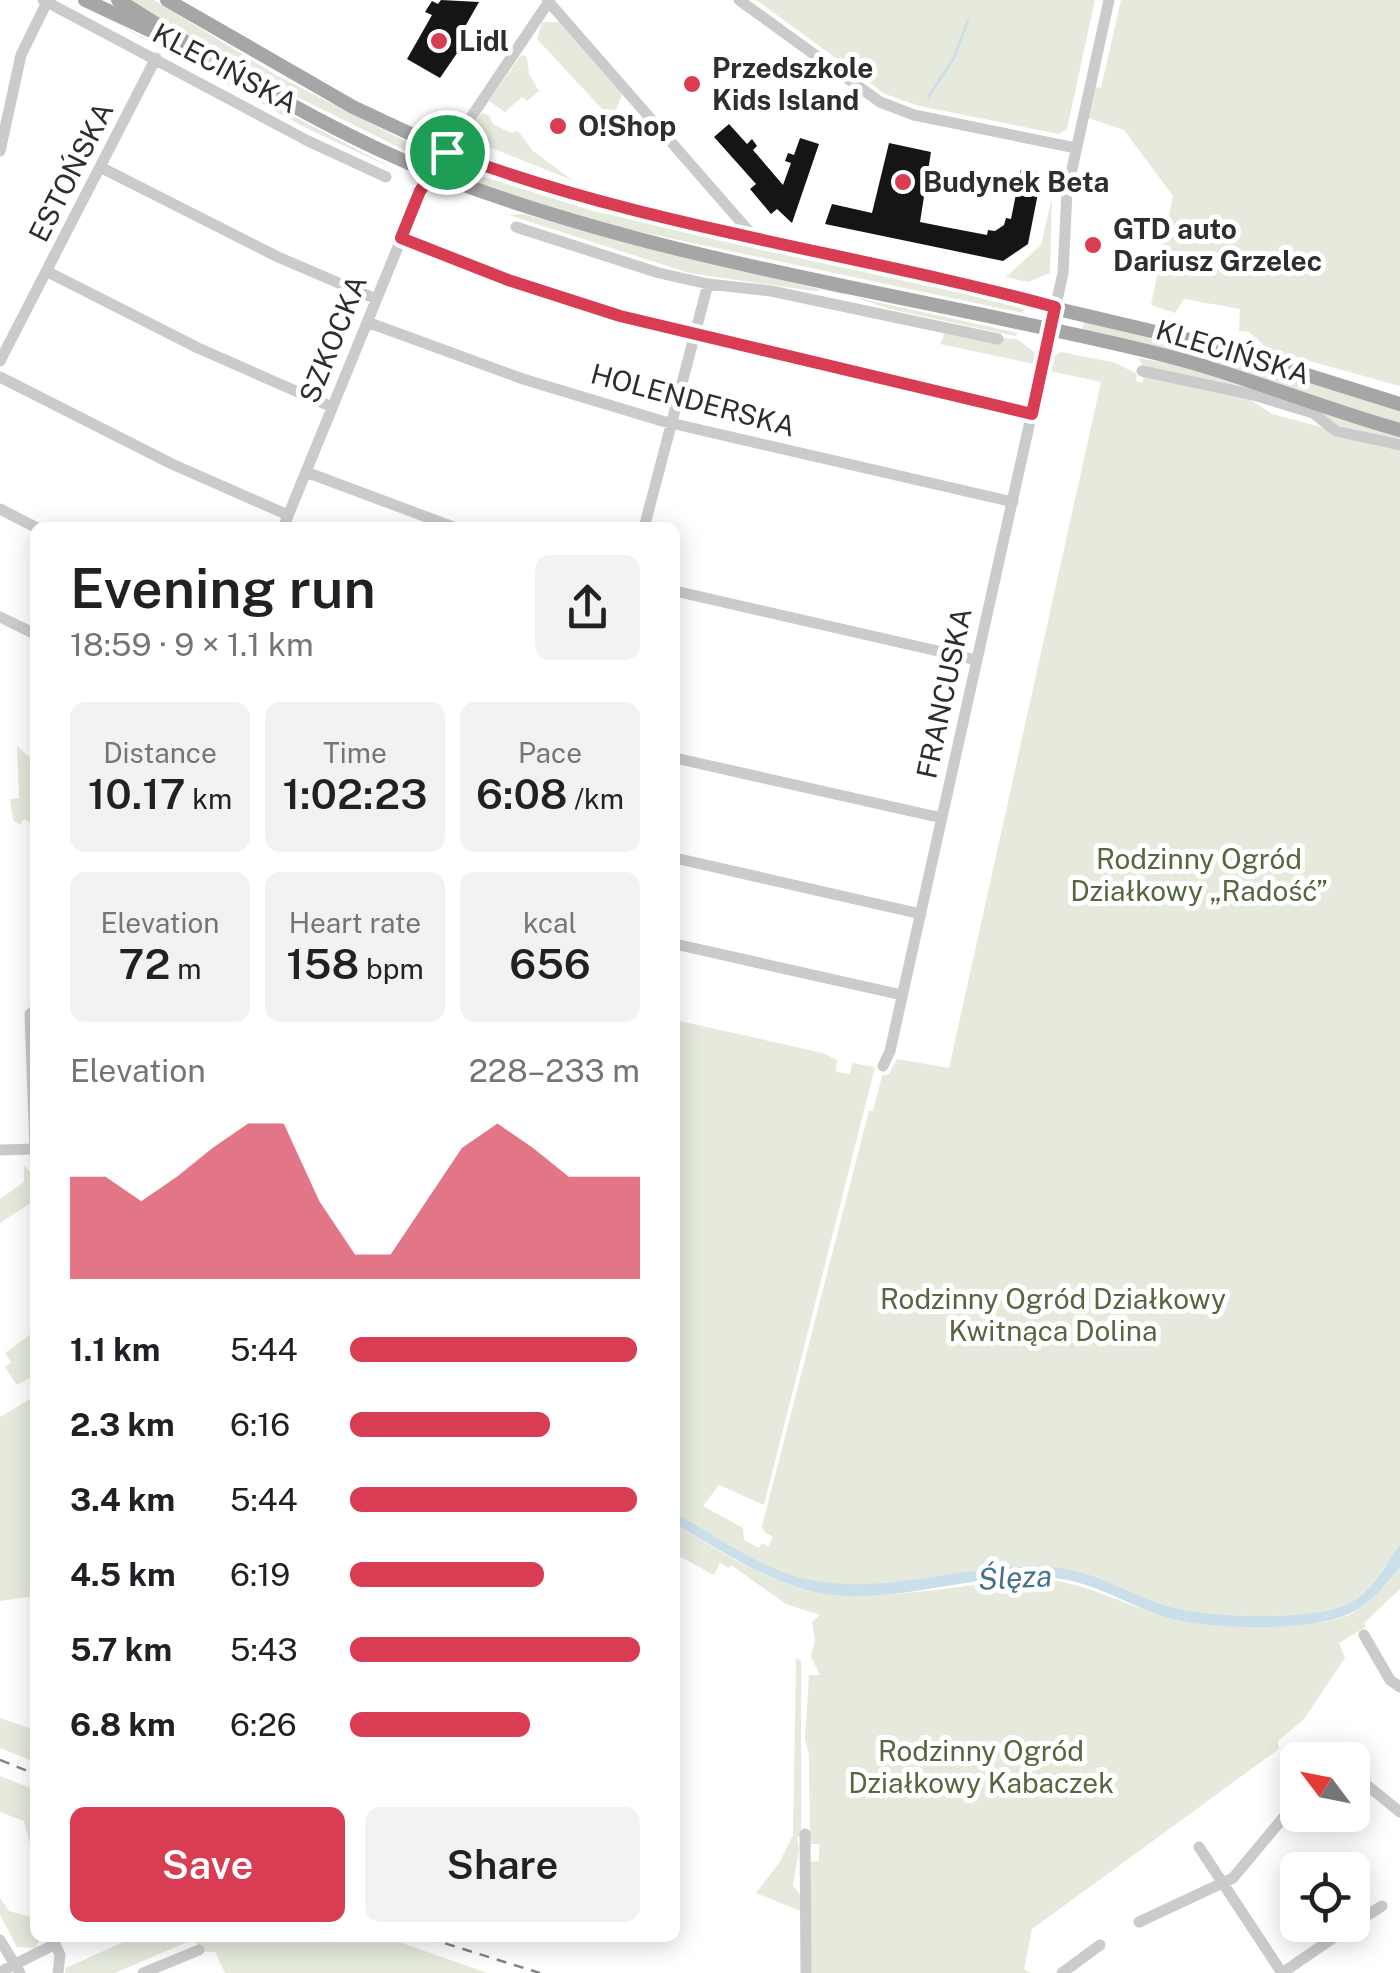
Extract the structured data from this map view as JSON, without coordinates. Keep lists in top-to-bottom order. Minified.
{"streets":{"main road":["KLECIŃSKA"],"street":["ESTOŃSKA","SZKOCKA","HOLENDERSKA","FRANCUSKA"]},"crossings":[["KLECIŃSKA","ESTOŃSKA"],["KLECIŃSKA","SZKOCKA"],["KLECIŃSKA","FRANCUSKA"],["SZKOCKA","HOLENDERSKA"],["HOLENDERSKA","FRANCUSKA"]],"water":["Ślęza"],"parks":["Rodzinny Ogród Działkowy „Radość”","Rodzinny Ogród Działkowy Kwitnąca Dolina","Rodzinny Ogród Działkowy Kabaczek"],"places":["Lidl","Przedszkole Kids Island","O!Shop","Budynek Beta","GTD auto Dariusz Grzelec"],"north":"top left","page":{"heading":["Evening run","18:59 · 9 × 1.1 km"],"stats":[["Distance","10.17 km"],["Time","1:02:23"],["Pace","6:08 /km"],["Elevation","72 m"],["Heart rate","158 bpm"],["kcal","656"]],"chart":["Elevation","228–233 m"],"list":[{"name":"1.1 km","note":"5:44"},{"name":"2.3 km","note":"6:16"},{"name":"3.4 km","note":"5:44"},{"name":"4.5 km","note":"6:19"},{"name":"5.7 km","note":"5:43"},{"name":"6.8 km","note":"6:26"}],"buttons":["Save","Share"]}}
